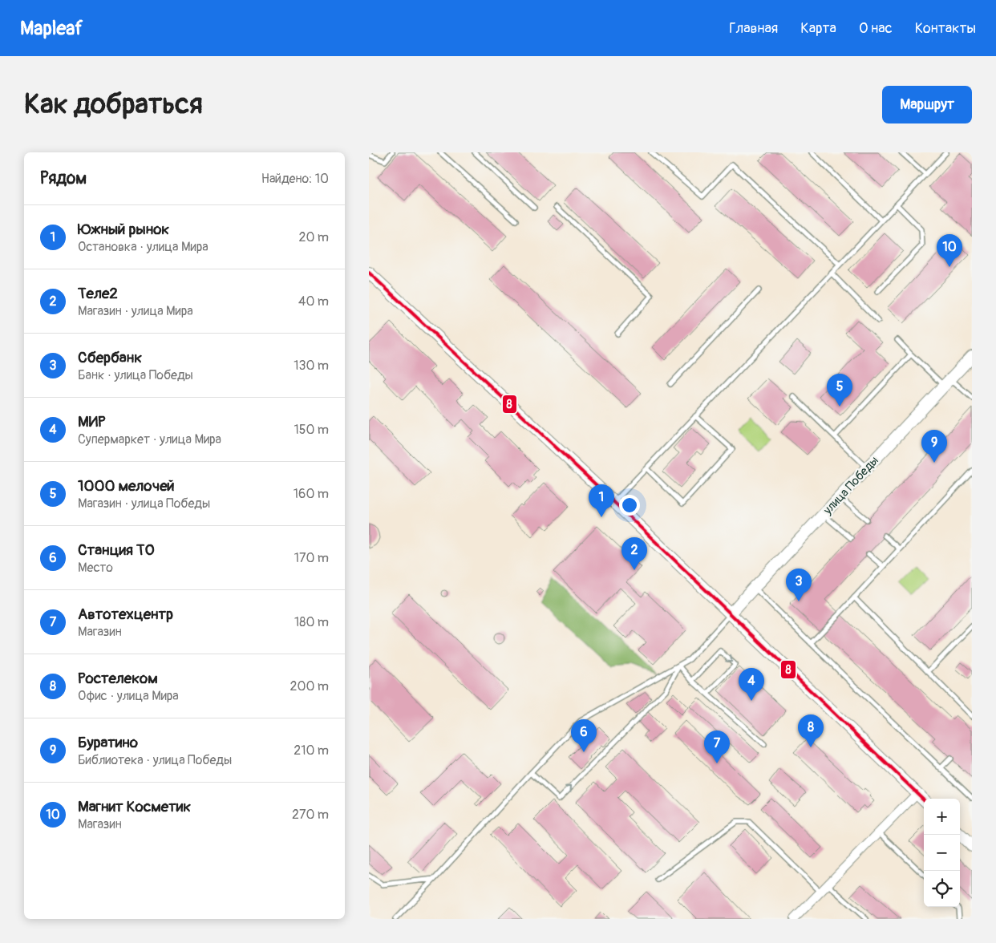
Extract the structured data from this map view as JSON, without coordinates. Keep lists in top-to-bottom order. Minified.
{"streets":{"main road":["улица Победы"]},"lines":["transit line 8"],"page":{"header":"Mapleaf","nav":["Главная","Карта","О нас","Контакты"],"buttons":"Маршрут","title":"Как добраться","heading":["Рядом","Найдено: 10"],"list":[{"mark":"1","name":"Южный рынок","note":"Остановка · улица Мира","value":"20 m"},{"mark":"2","name":"Теле2","note":"Магазин · улица Мира","value":"40 m"},{"mark":"3","name":"Сбербанк","note":"Банк · улица Победы","value":"130 m"},{"mark":"4","name":"МИР","note":"Супермаркет · улица Мира","value":"150 m"},{"mark":"5","name":"1000 мелочей","note":"Магазин · улица Победы","value":"160 m"},{"mark":"6","name":"Станция ТО","note":"Место","value":"170 m"},{"mark":"7","name":"Автотехцентр","note":"Магазин","value":"180 m"},{"mark":"8","name":"Ростелеком","note":"Офис · улица Мира","value":"200 m"},{"mark":"9","name":"Буратино","note":"Библиотека · улица Победы","value":"210 m"},{"mark":"10","name":"Магнит Косметик","note":"Магазин","value":"270 m"}],"pins":["10","5","9","1","2","3","4","8","6","7"],"map_buttons":["+","−"]}}
